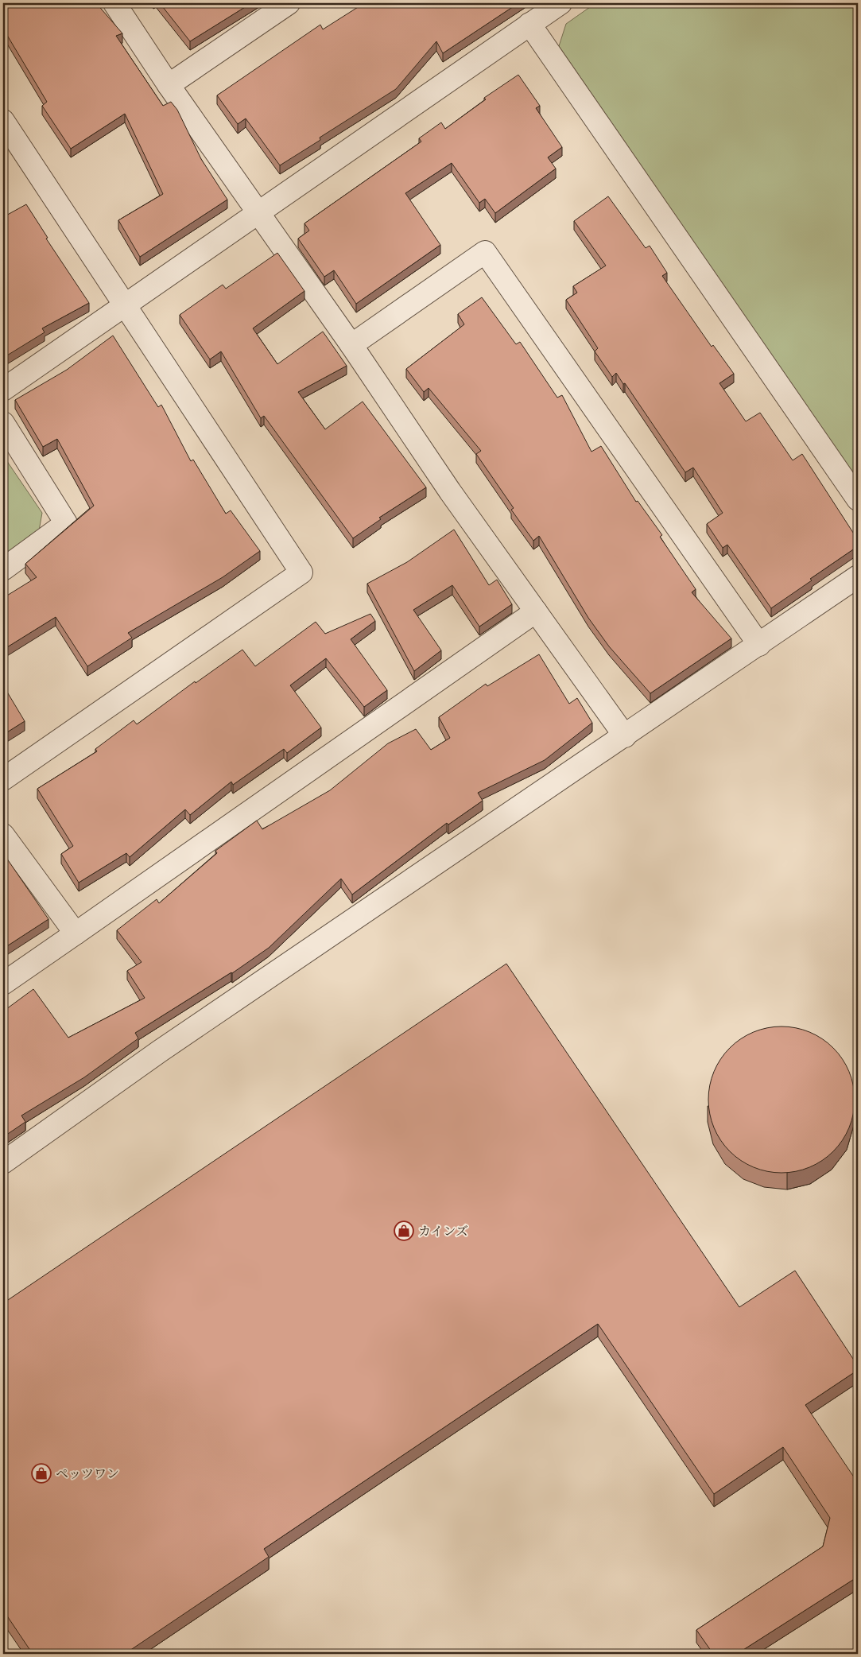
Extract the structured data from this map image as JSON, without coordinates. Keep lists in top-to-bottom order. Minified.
{"places":{"shop":["カインズ","ペッツワン"]}}
